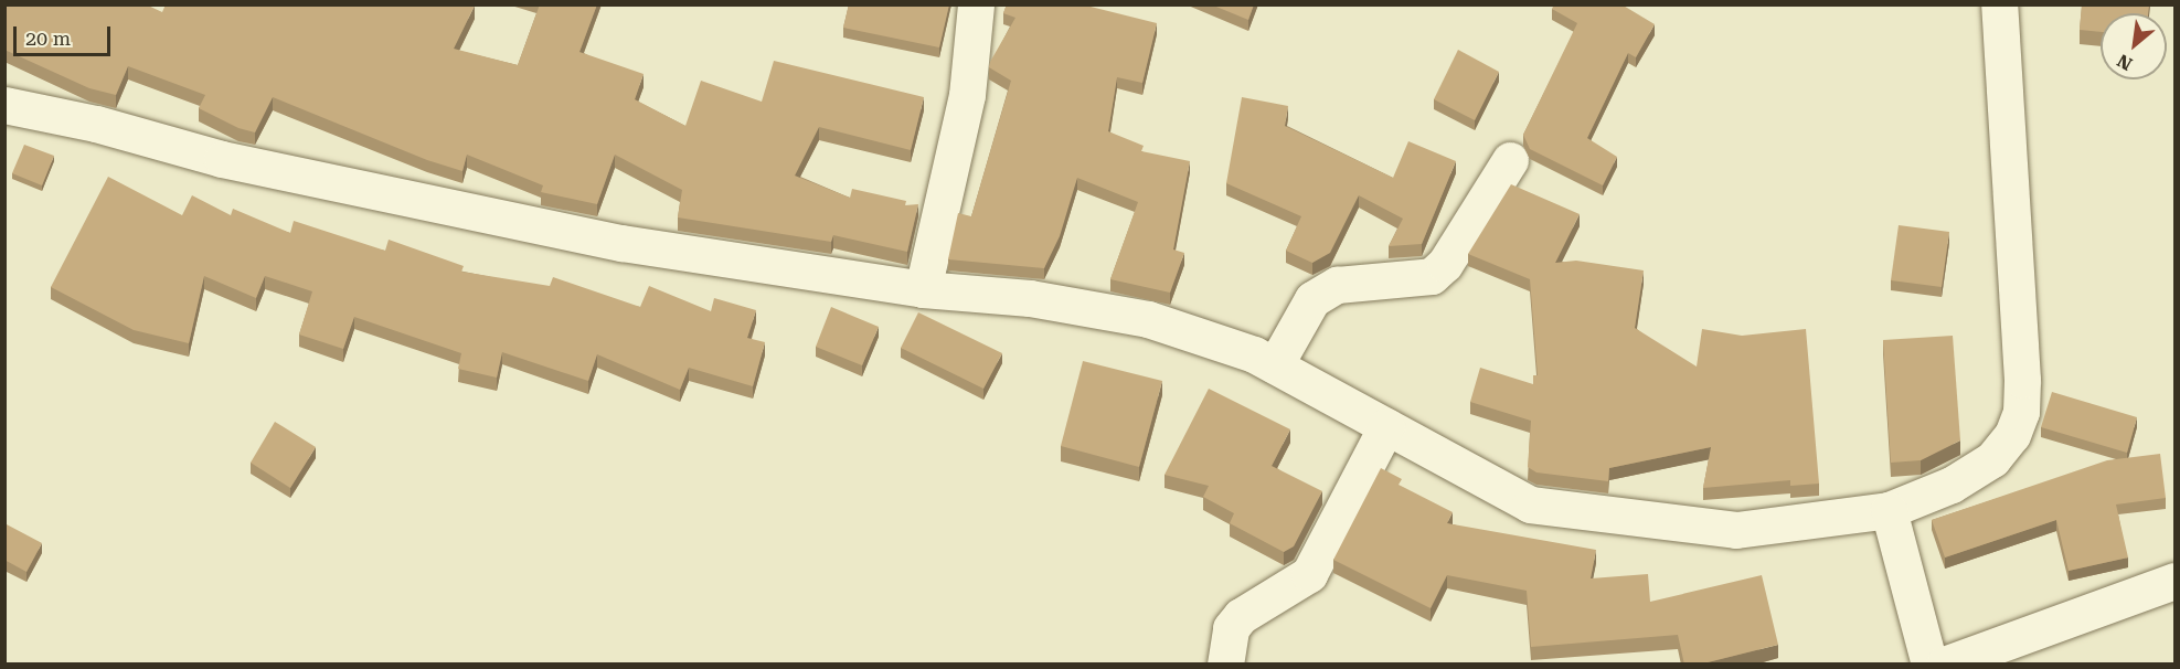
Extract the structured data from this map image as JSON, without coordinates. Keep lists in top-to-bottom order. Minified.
{"scale_bar":"20 m","north":"bottom left"}
